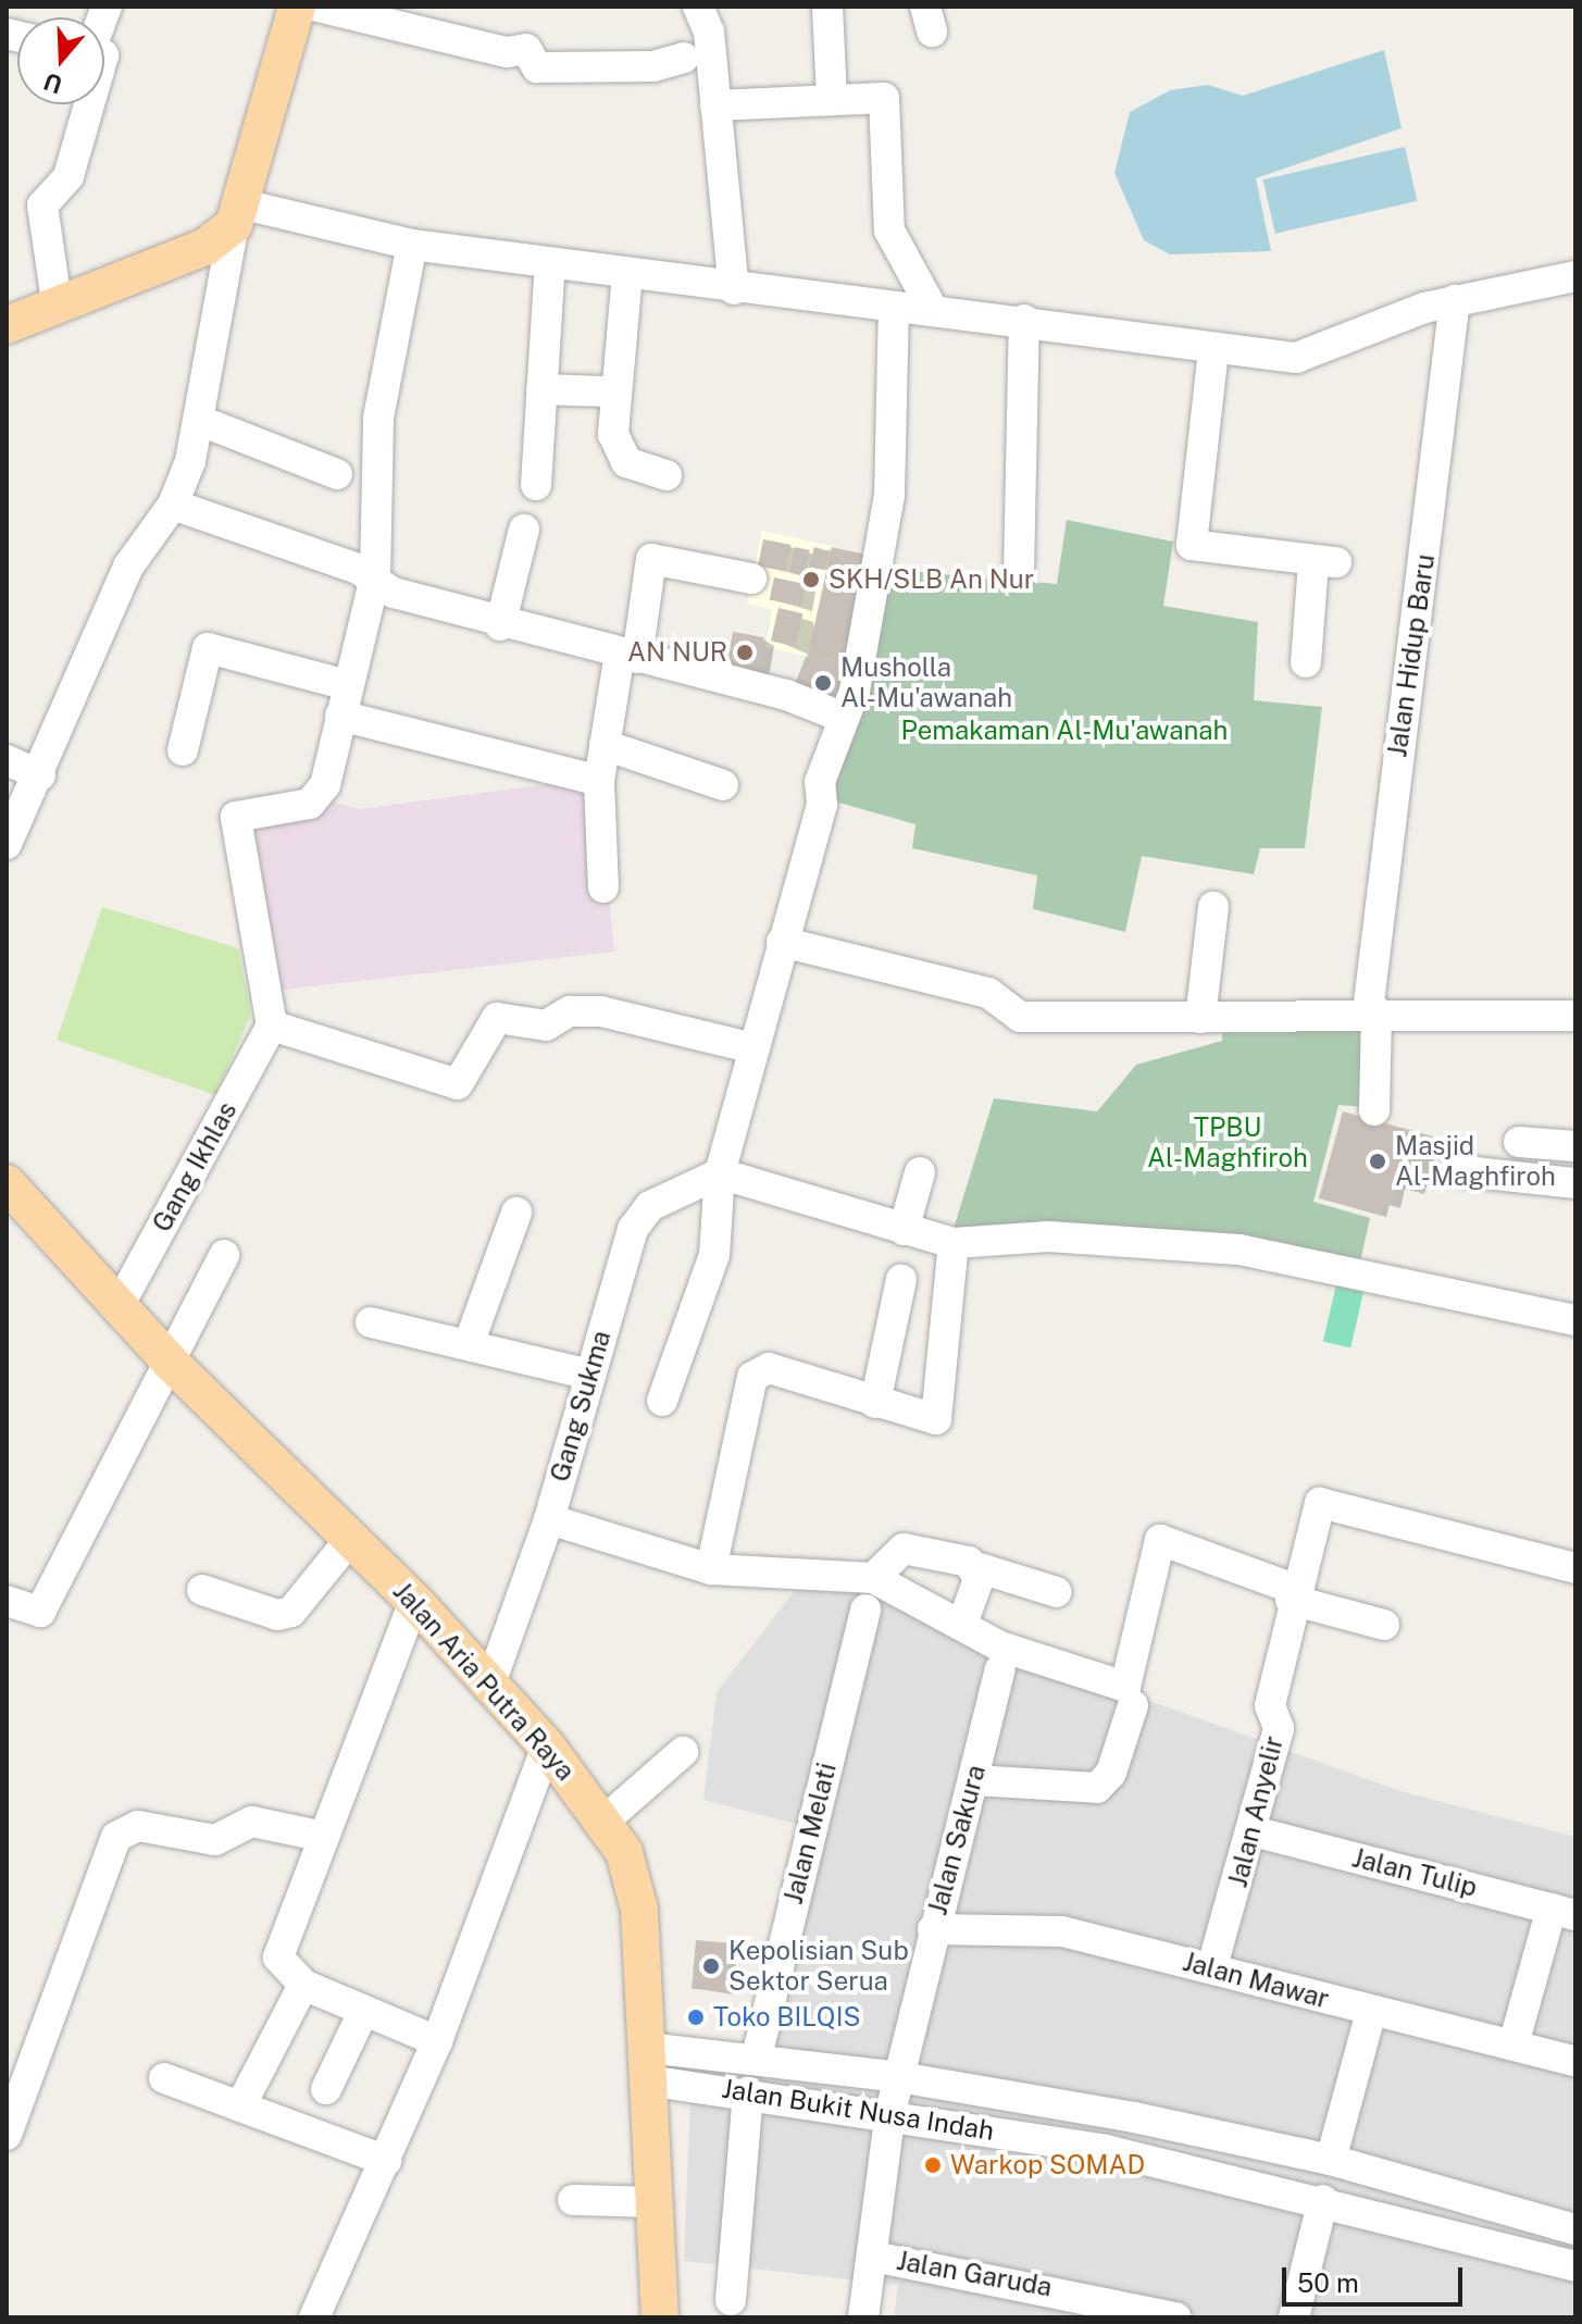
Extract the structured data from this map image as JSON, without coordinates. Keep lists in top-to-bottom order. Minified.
{"streets":{"main road":["Jalan Aria Putra Raya"],"street":["Jalan Hidup Baru","Gang Ikhlas","Gang Sukma","Jalan Anyelir","Jalan Melati","Jalan Sakura","Jalan Tulip","Jalan Mawar","Jalan Bukit Nusa Indah","Jalan Garuda"]},"crossings":[["Gang Ikhlas","Jalan Aria Putra Raya"],["Gang Sukma","Jalan Aria Putra Raya"],["Jalan Aria Putra Raya","Jalan Bukit Nusa Indah"],["Jalan Anyelir","Jalan Tulip"],["Jalan Anyelir","Jalan Mawar"],["Jalan Melati","Jalan Bukit Nusa Indah"],["Jalan Sakura","Jalan Mawar"],["Jalan Sakura","Jalan Bukit Nusa Indah"],["Jalan Sakura","Jalan Garuda"]],"parks":["Pemakaman Al-Mu'awanah","TPBU Al-Maghfiroh"],"places":["SKH/SLB An Nur","AN NUR","Musholla Al-Mu'awanah","Masjid Al-Maghfiroh","Kepolisian Sub Sektor Serua","Toko BILQIS","Warkop SOMAD"],"scale_bar":"50 m","north":"bottom"}
